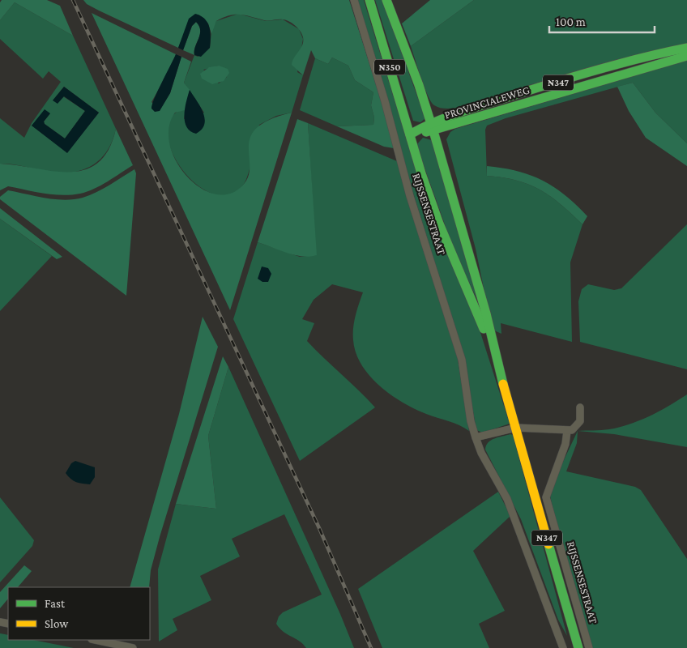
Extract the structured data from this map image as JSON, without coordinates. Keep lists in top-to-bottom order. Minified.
{"streets":{"main road":["N350","N347","PROVINCIALEWEG","RIJSSENSESTRAAT"]},"crossings":[["N347","PROVINCIALEWEG"],["N347","RIJSSENSESTRAAT"],["PROVINCIALEWEG","RIJSSENSESTRAAT"]],"legend":["Fast","Slow"],"scale_bar":"100 m"}
